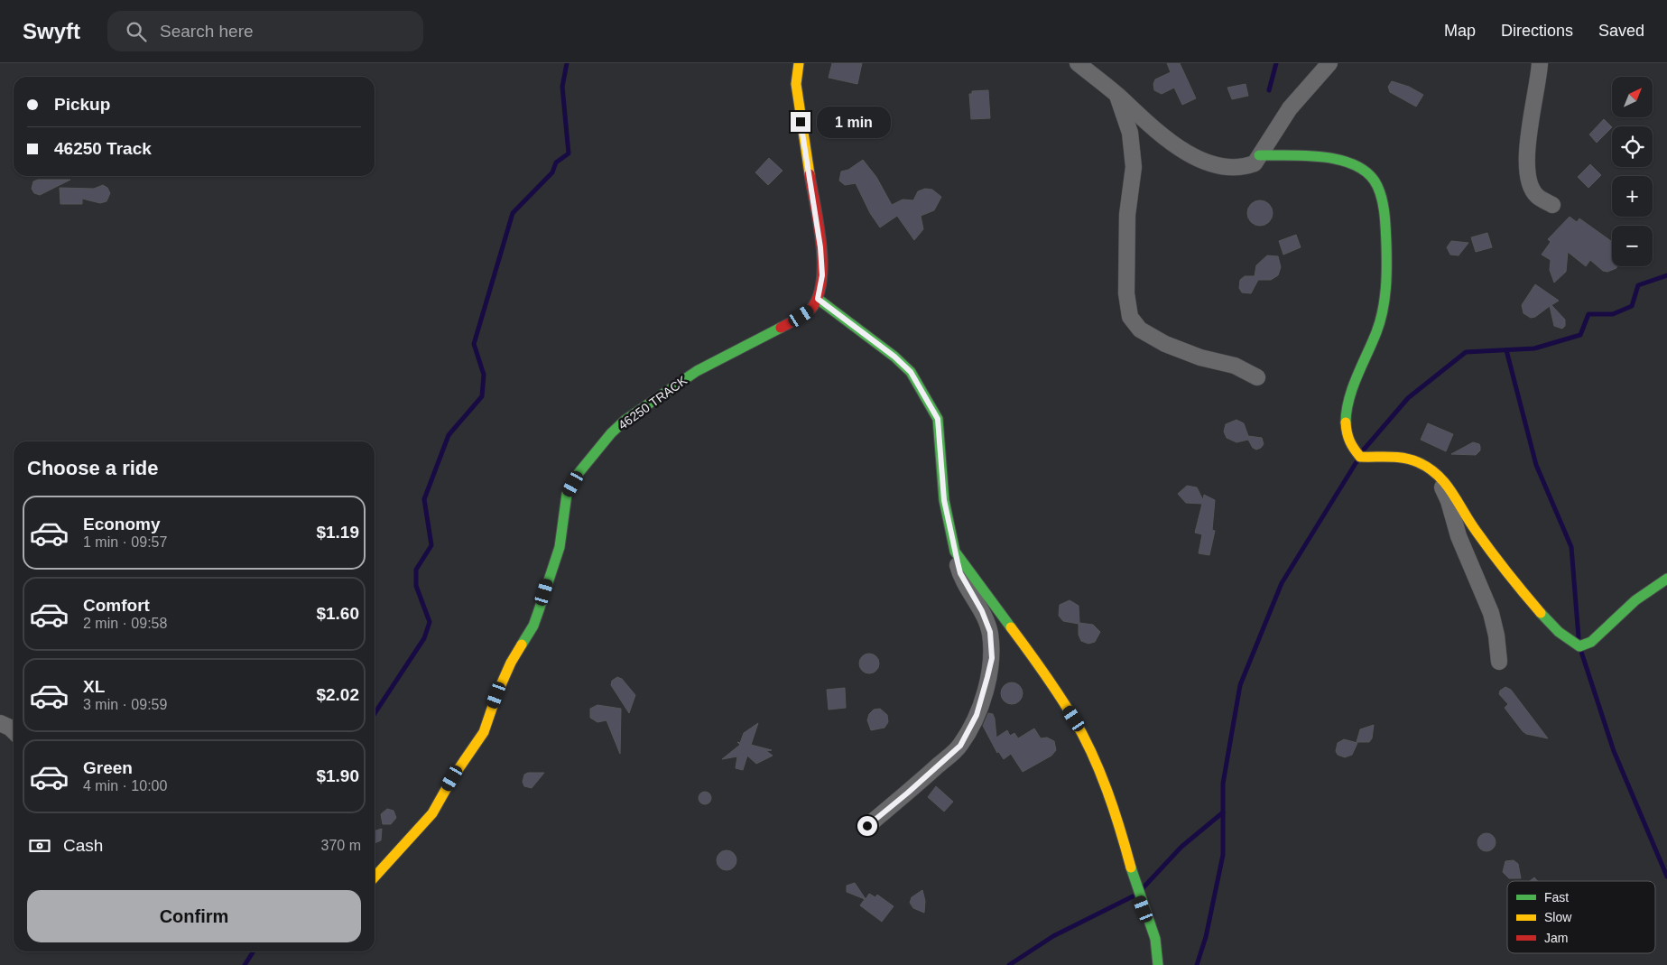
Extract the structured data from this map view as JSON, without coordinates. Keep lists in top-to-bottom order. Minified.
{"streets":{"street":["46250 TRACK"]},"legend":["Fast","Slow","Jam"],"north":"top right","page":{"header":"Swyft","search":"Search here","nav":["Map","Directions","Saved"],"map_buttons":["+","−"],"banner":["Pickup","46250 Track"],"bubble":"1 min","heading":"Choose a ride","list":[{"name":"Economy","note":"1 min · 09:57","value":"$1.19"},{"name":"Comfort","note":"2 min · 09:58","value":"$1.60"},{"name":"XL","note":"3 min · 09:59","value":"$2.02"},{"name":"Green","note":"4 min · 10:00","value":"$1.90"}],"pay":["Cash","370 m"],"buttons":"Confirm"}}
